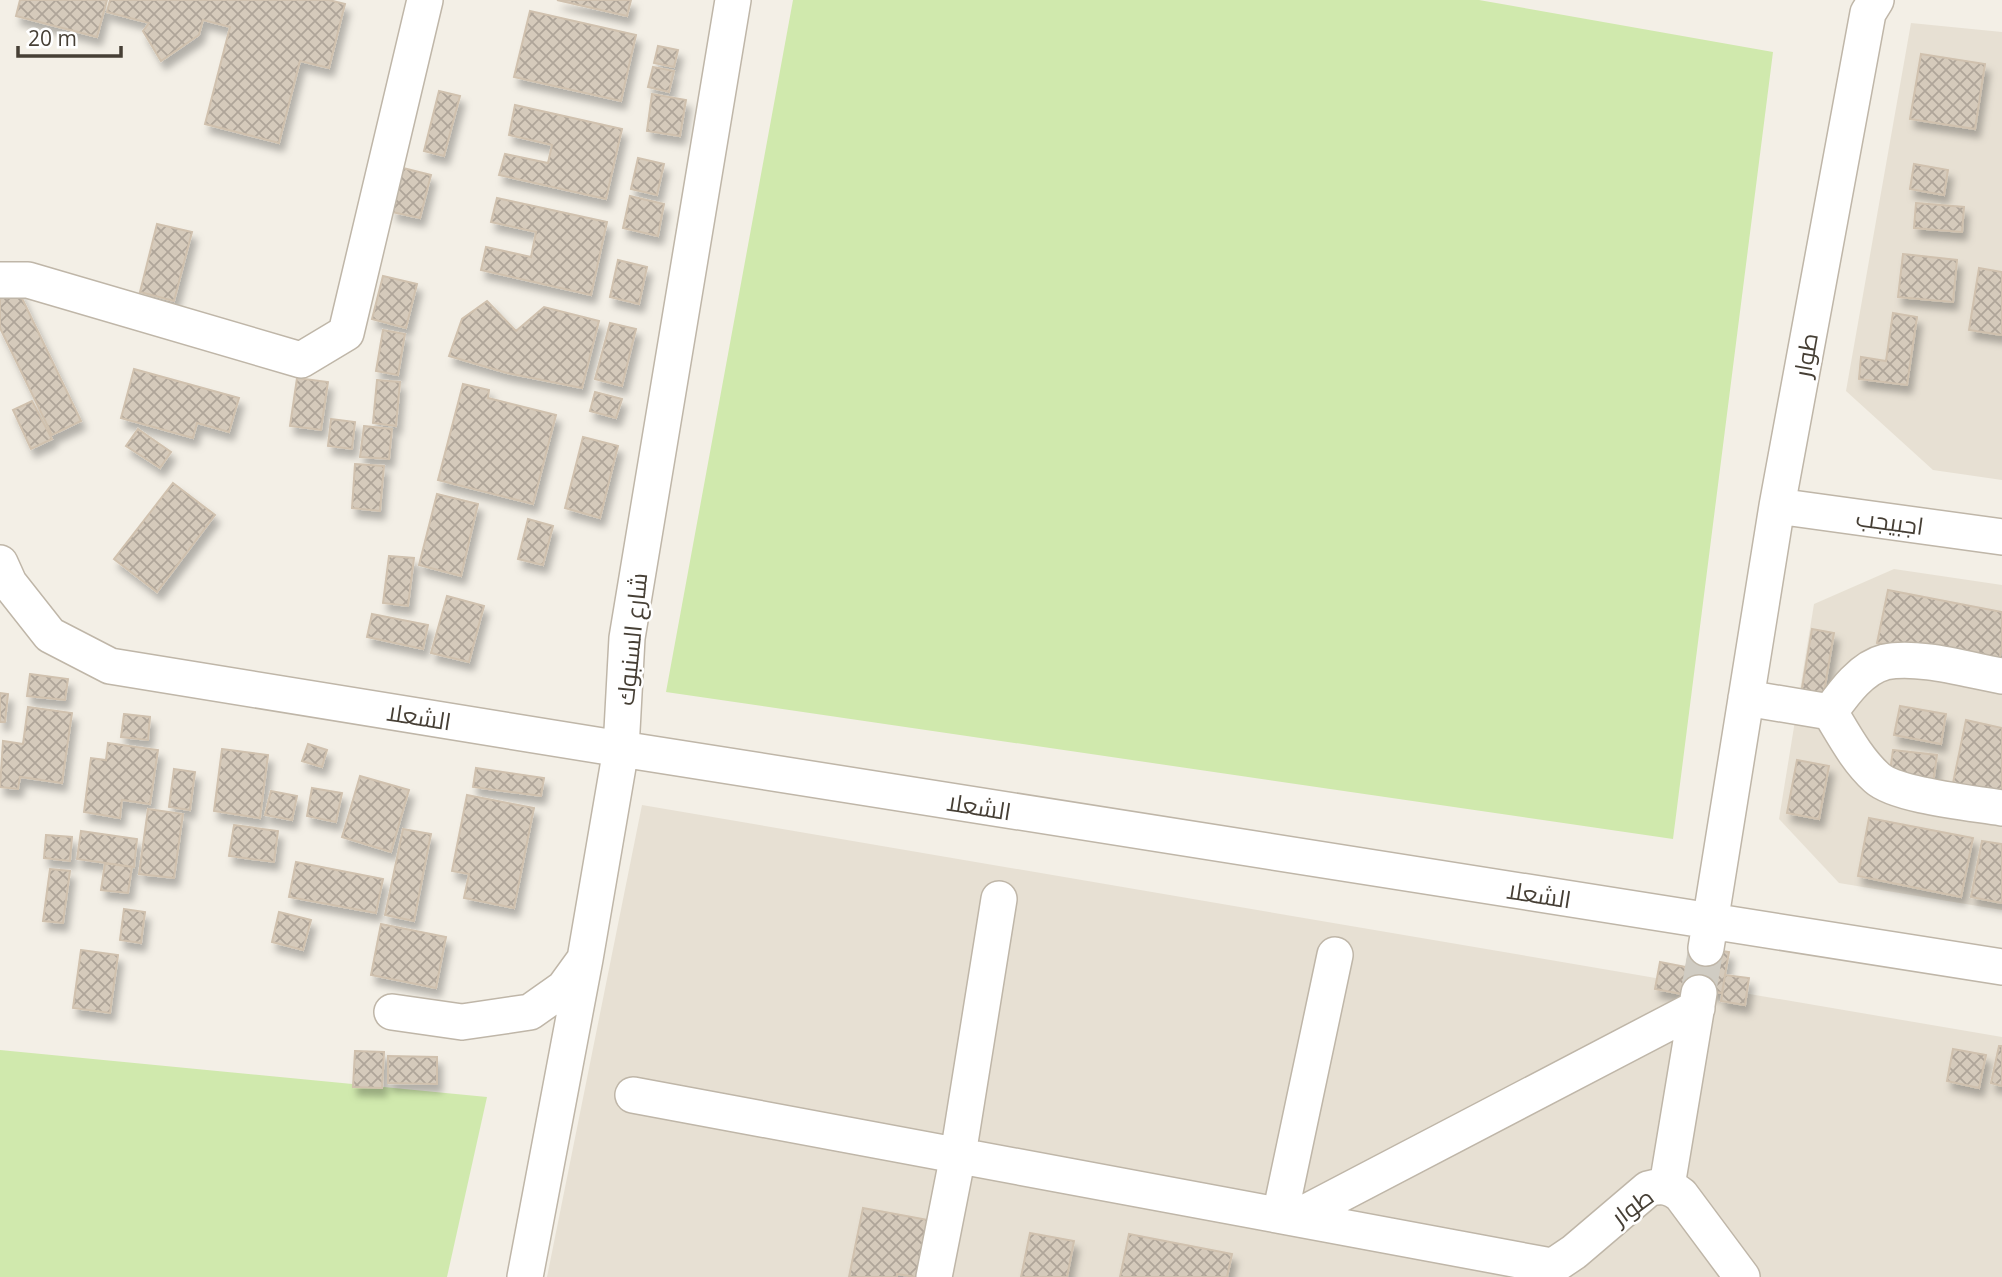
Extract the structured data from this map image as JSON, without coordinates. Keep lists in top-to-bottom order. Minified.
{"streets":{"street":["طوار","اجبيجب","شارع السنبوك","الشعلا"]},"crossings":[["طوار","اجبيجب"],["طوار","الشعلا"],["شارع السنبوك","الشعلا"]],"scale_bar":"20 m"}
